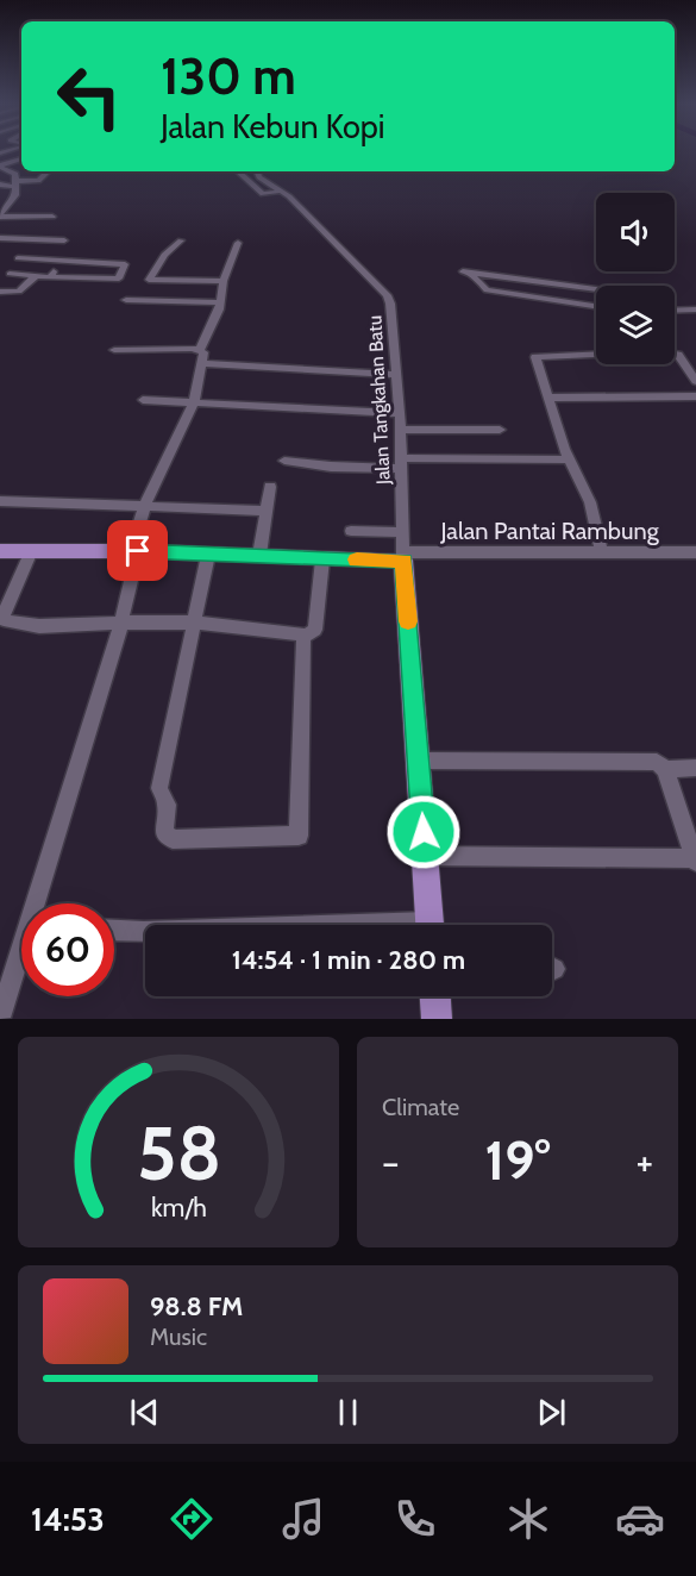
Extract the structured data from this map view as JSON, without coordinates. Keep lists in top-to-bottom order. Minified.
{"streets":{"street":["Jalan Tangkahan Batu","Jalan Pantai Rambung"]},"crossings":[["Jalan Tangkahan Batu","Jalan Pantai Rambung"]],"page":{"turn":["130 m","Jalan Kebun Kopi"],"limit":"60","trip":"14:54 · 1 min · 280 m","tile":"Climate","heat":["−","19°","+"],"song":["98.8 FM","Music"],"tabs":"14:53","gauge":["58","km/h"]}}
